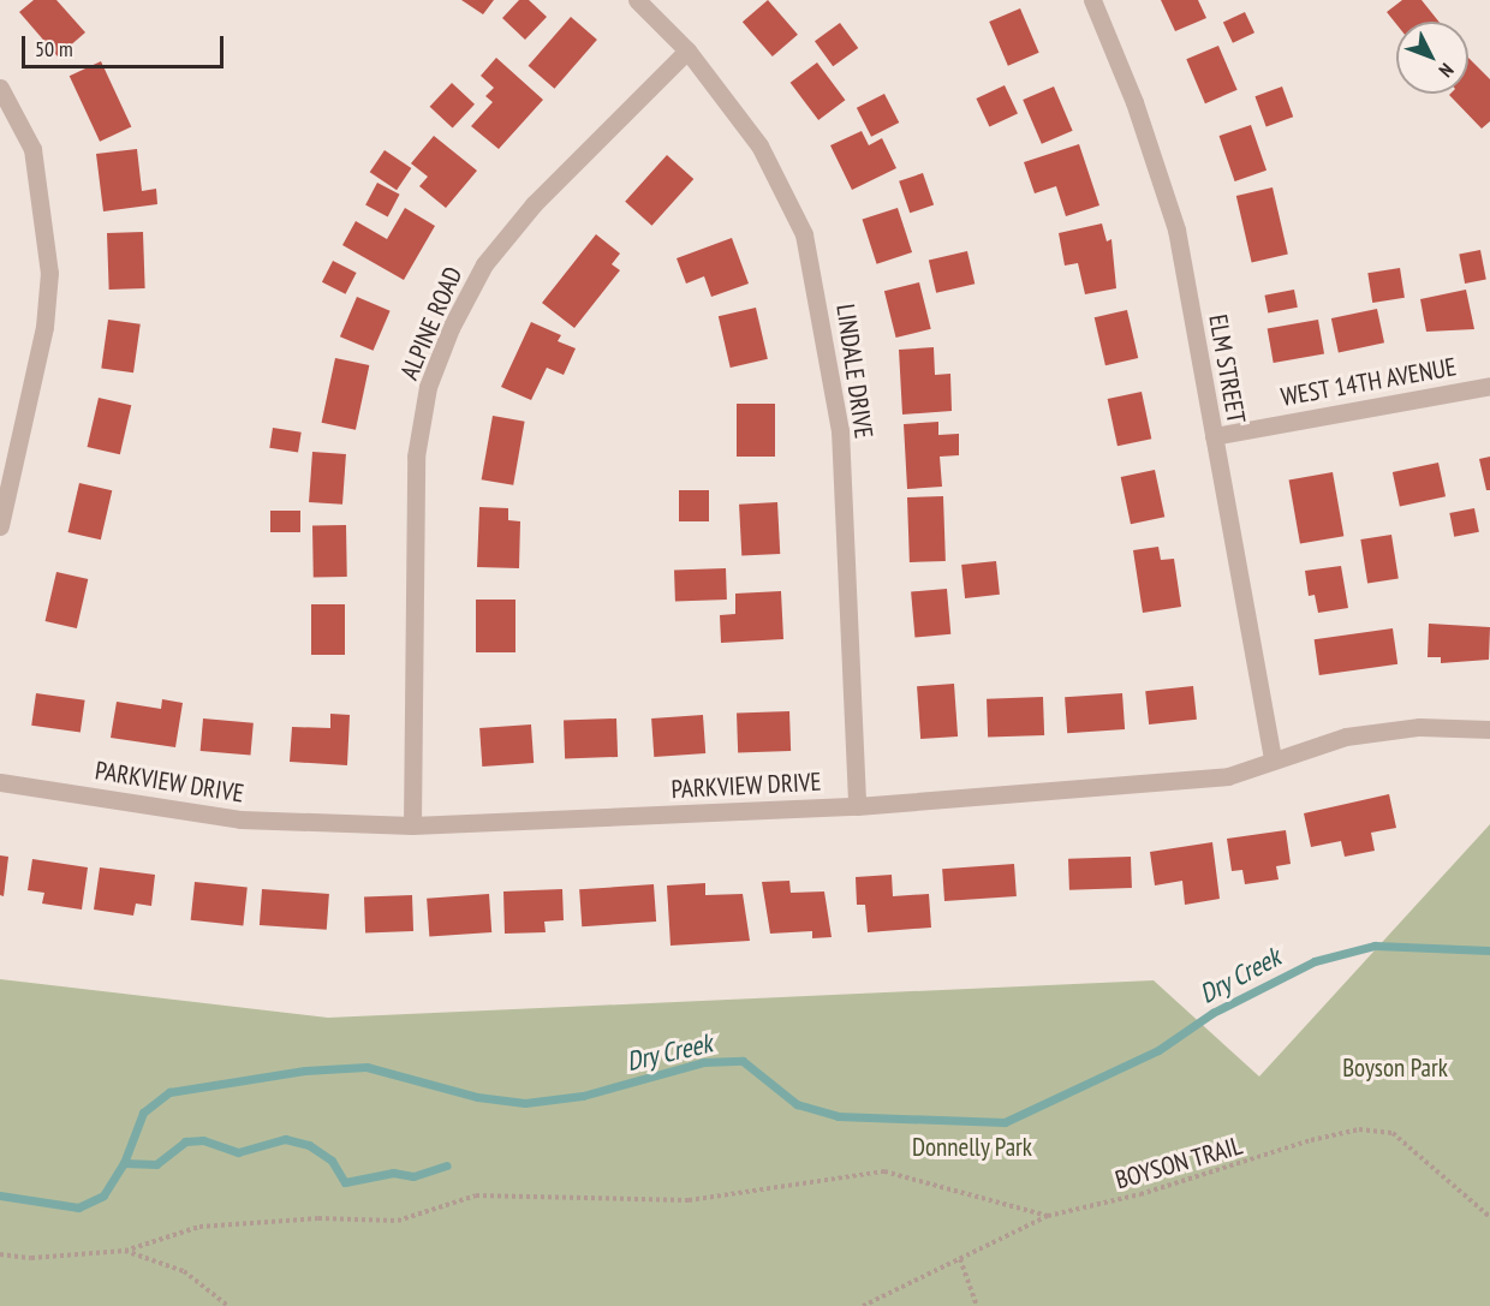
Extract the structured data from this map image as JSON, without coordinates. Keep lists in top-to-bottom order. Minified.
{"streets":{"street":["ALPINE ROAD","ELM STREET","LINDALE DRIVE","WEST 14TH AVENUE","PARKVIEW DRIVE"],"path":["BOYSON TRAIL"]},"crossings":[["ALPINE ROAD","LINDALE DRIVE"],["ALPINE ROAD","PARKVIEW DRIVE"],["ELM STREET","WEST 14TH AVENUE"],["ELM STREET","PARKVIEW DRIVE"],["LINDALE DRIVE","PARKVIEW DRIVE"]],"water":["Dry Creek"],"parks":["Boyson Park","Donnelly Park"],"scale_bar":"50 m","north":"bottom right"}
